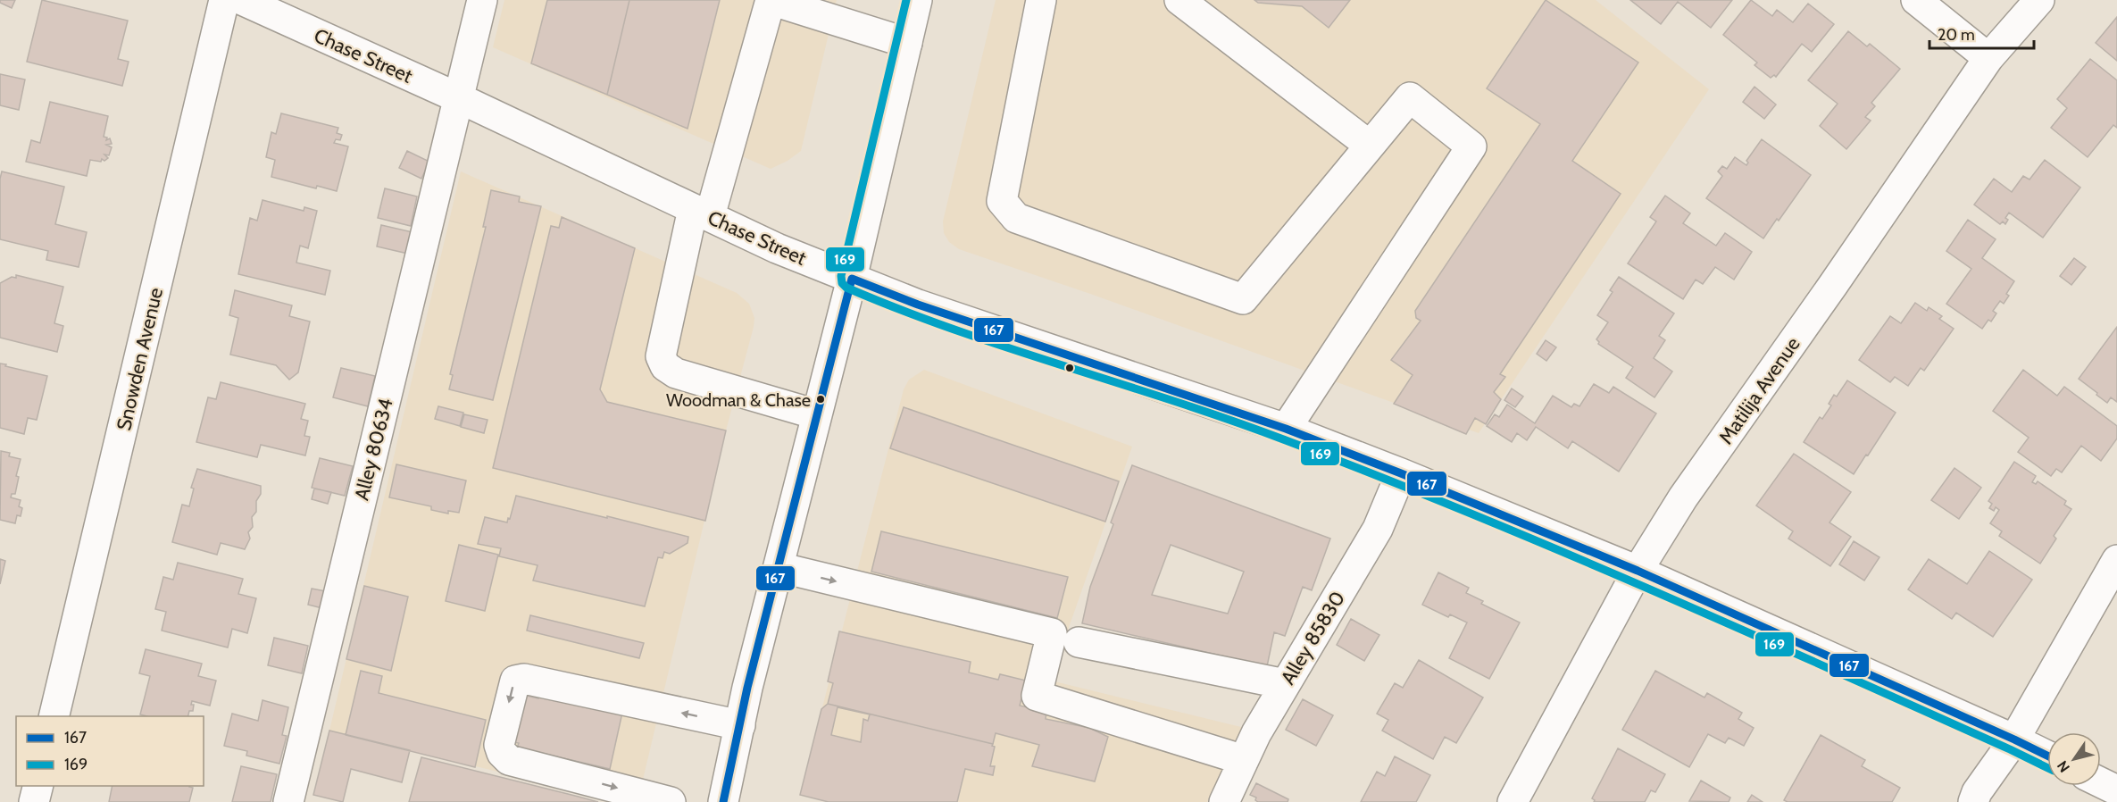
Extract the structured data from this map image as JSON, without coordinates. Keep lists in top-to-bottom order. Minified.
{"streets":{"street":["Chase Street","Snowden Avenue","Matilija Avenue","Alley 80634","Alley 85830"]},"crossings":[["Chase Street","Matilija Avenue"],["Chase Street","Alley 80634"],["Chase Street","Alley 85830"]],"places":["Woodman & Chase"],"lines":["transit line 169","transit line 167"],"legend":["167","169"],"scale_bar":"20 m","north":"bottom left"}
